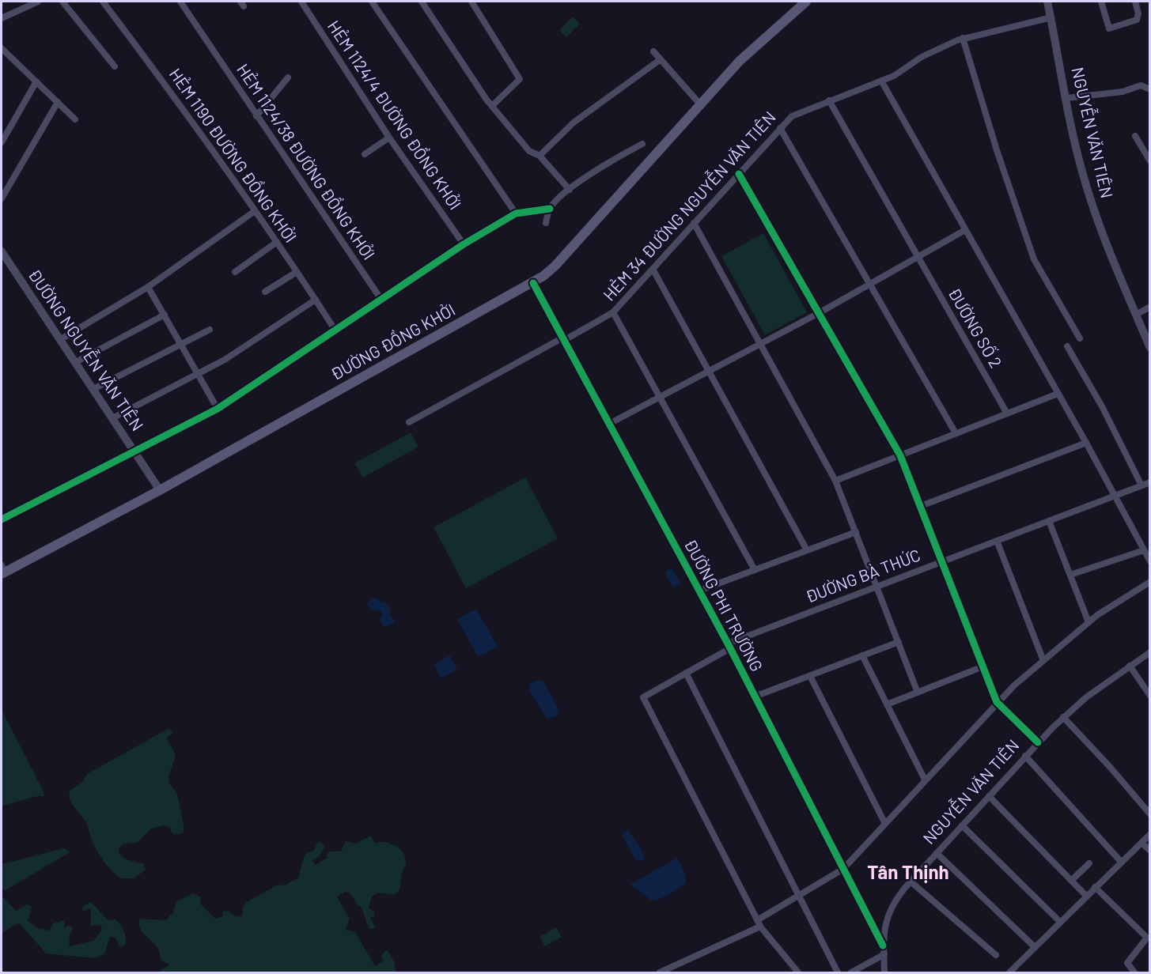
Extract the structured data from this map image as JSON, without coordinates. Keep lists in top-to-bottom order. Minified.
{"streets":{"main road":["ĐƯỜNG ĐỒNG KHỞI"],"street":["HẺM 1124/4 ĐƯỜNG ĐỒNG KHỞI","NGUYỄN VĂN TIÊN","HẺM 1190 ĐƯỜNG ĐỒNG KHỞI","HẺM 1124/38 ĐƯỜNG ĐỒNG KHỞI","HẺM 34 ĐƯỜNG NGUYỄN VĂN TIÊN","ĐƯỜNG SỐ 2","ĐƯỜNG NGUYỄN VĂN TIÊN","ĐƯỜNG BÀ THỨC","ĐƯỜNG PHI TRƯỜNG"]},"crossings":[["NGUYỄN VĂN TIÊN","HẺM 34 ĐƯỜNG NGUYỄN VĂN TIÊN"],["NGUYỄN VĂN TIÊN","ĐƯỜNG PHI TRƯỜNG"],["HẺM 34 ĐƯỜNG NGUYỄN VĂN TIÊN","ĐƯỜNG SỐ 2"],["HẺM 34 ĐƯỜNG NGUYỄN VĂN TIÊN","ĐƯỜNG PHI TRƯỜNG"],["ĐƯỜNG ĐỒNG KHỞI","ĐƯỜNG NGUYỄN VĂN TIÊN"],["ĐƯỜNG ĐỒNG KHỞI","ĐƯỜNG PHI TRƯỜNG"],["ĐƯỜNG BÀ THỨC","ĐƯỜNG PHI TRƯỜNG"]],"districts":["Tân Thịnh"]}
